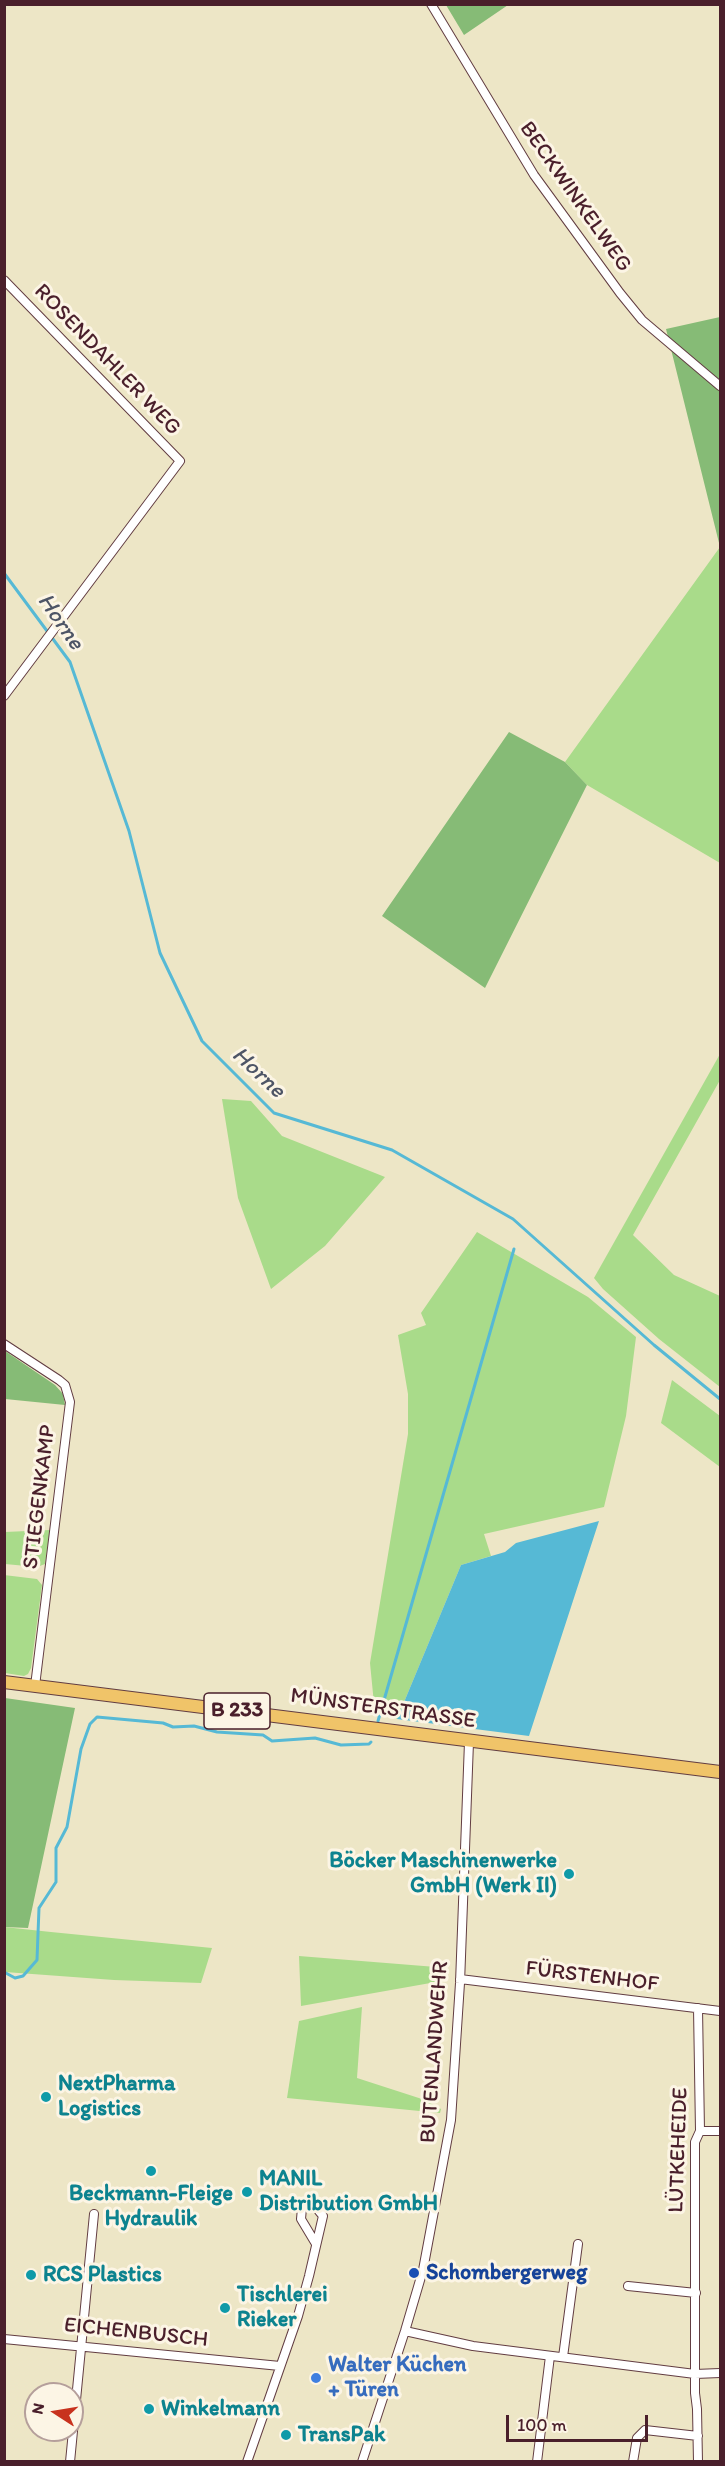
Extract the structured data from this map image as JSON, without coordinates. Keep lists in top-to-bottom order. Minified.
{"streets":{"main road":["MÜNSTERSTRASSE","B 233"],"street":["BECKWINKELWEG","ROSENDAHLER WEG","STIEGENKAMP","FÜRSTENHOF","BUTENLANDWEHR","LÜTKEHEIDE","EICHENBUSCH"]},"crossings":[["STIEGENKAMP","MÜNSTERSTRASSE"],["MÜNSTERSTRASSE","BUTENLANDWEHR"],["FÜRSTENHOF","BUTENLANDWEHR"],["FÜRSTENHOF","LÜTKEHEIDE"]],"water":["Horne"],"places":["Böcker Maschinenwerke GmbH (Werk II)","NextPharma Logistics","Beckmann-Fleige Hydraulik","MANIL Distribution GmbH","Schombergerweg","RCS Plastics","Tischlerei Rieker","Walter Küchen + Türen","Winkelmann","TransPak"],"scale_bar":"100 m","north":"left"}
